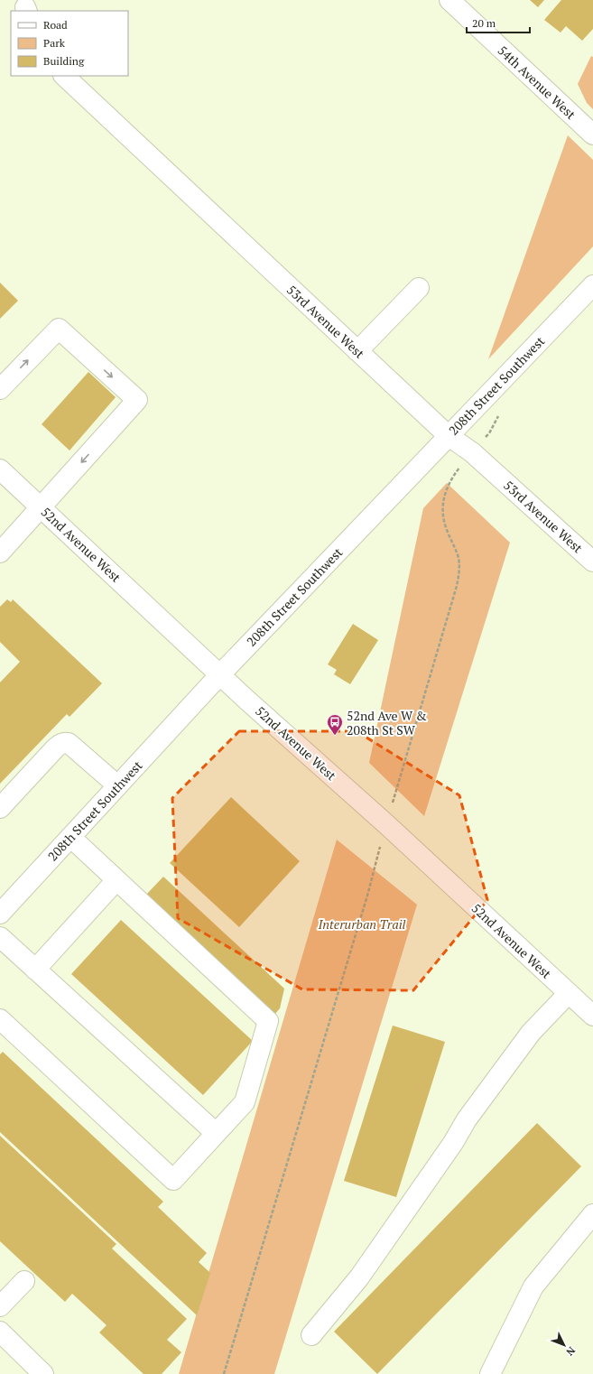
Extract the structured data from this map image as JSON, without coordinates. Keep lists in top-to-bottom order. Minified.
{"streets":{"street":["54th Avenue West","53rd Avenue West","208th Street Southwest","52nd Avenue West"]},"crossings":[["53rd Avenue West","208th Street Southwest"],["208th Street Southwest","52nd Avenue West"]],"parks":["Interurban Trail"],"places":{"bus stop":["52nd Ave W & 208th St SW"]},"legend":["Road","Park","Building"],"scale_bar":"20 m","north":"bottom right"}
